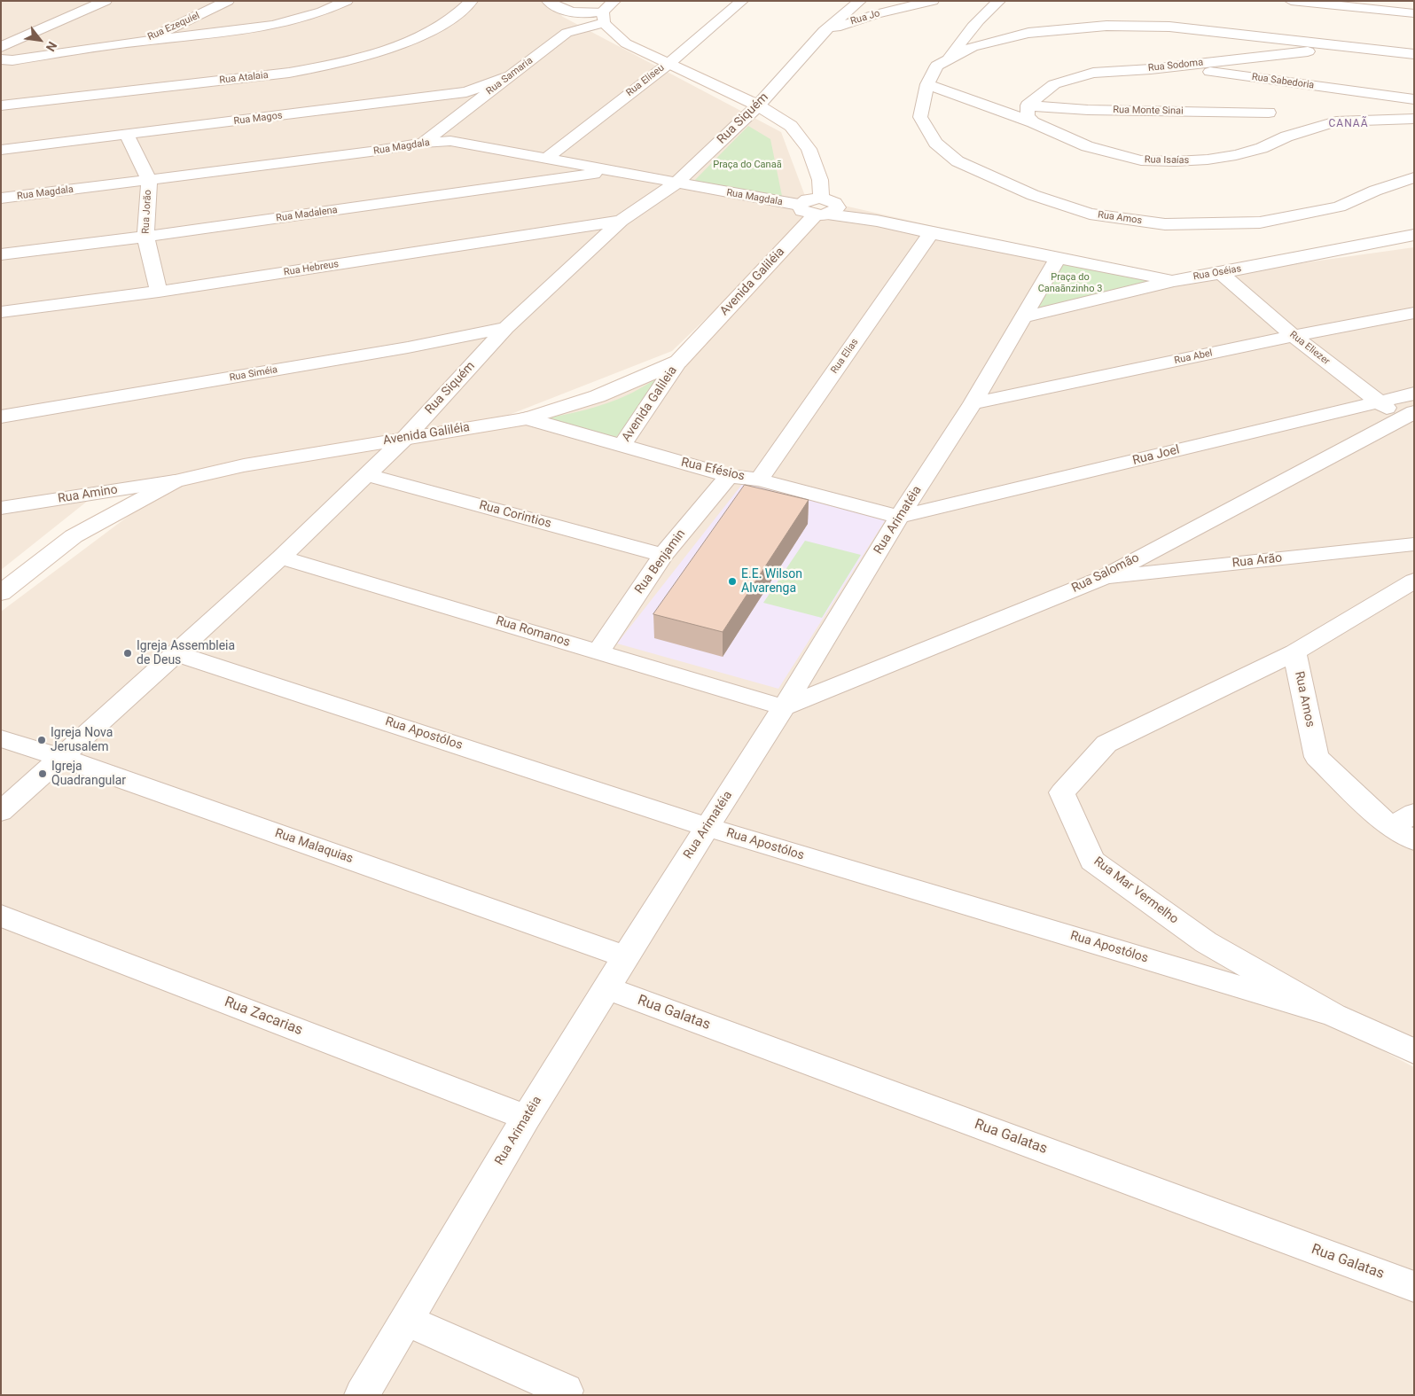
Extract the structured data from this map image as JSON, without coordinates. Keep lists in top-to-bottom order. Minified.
{"streets":{"street":["Rua Jo","Rua Ezequiel","Rua Sodoma","Rua Samaria","Rua Atalaia","Rua Eliseu","Rua Sabedoria","Rua Monte Sinai","Rua Magos","Rua Siquém","Rua Magdala","Rua Isaías","Rua Jorão","Rua Madalena","Rua Amos","Rua Hebreus","Rua Oséias","Avenida Galiléia","Rua Eliezer","Rua Elias","Rua Abel","Rua Siméia","Avenida Galileia","Rua Joel","Rua Efésios","Rua Amino","Rua Corintios","Rua Arimatéia","Rua Arão","Rua Benjamin","Rua Salomão","Rua Romanos","Rua Apostólos","Rua Malaquias","Rua Mar Vermelho","Rua Galatas","Rua Zacarias"]},"crossings":[["Rua Jo","Rua Siquém"],["Rua Sodoma","Rua Sabedoria"],["Rua Sodoma","Rua Monte Sinai"],["Rua Sodoma","Rua Amos"],["Rua Samaria","Rua Magos"],["Rua Samaria","Rua Magdala"],["Rua Eliseu","Rua Magdala"],["Rua Magos","Rua Jorão"],["Rua Siquém","Rua Magdala"],["Rua Siquém","Rua Hebreus"],["Rua Siquém","Avenida Galiléia"],["Rua Siquém","Rua Siméia"],["Rua Siquém","Rua Corintios"],["Rua Siquém","Rua Romanos"],["Rua Siquém","Rua Apostólos"],["Rua Siquém","Rua Malaquias"],["Rua Magdala","Rua Jorão"],["Rua Magdala","Rua Madalena"],["Rua Magdala","Rua Oséias"],["Rua Magdala","Avenida Galiléia"],["Rua Magdala","Rua Elias"],["Rua Magdala","Rua Arimatéia"],["Rua Isaías","Rua Amos"],["Rua Jorão","Rua Madalena"],["Rua Jorão","Rua Hebreus"],["Rua Amos","Rua Mar Vermelho"],["Rua Oséias","Rua Eliezer"],["Rua Oséias","Rua Arimatéia"],["Avenida Galiléia","Avenida Galileia"],["Avenida Galiléia","Rua Efésios"],["Avenida Galiléia","Rua Amino"],["Rua Eliezer","Rua Abel"],["Rua Eliezer","Rua Joel"],["Rua Eliezer","Rua Salomão"],["Rua Elias","Rua Efésios"],["Rua Abel","Rua Arimatéia"],["Avenida Galileia","Rua Efésios"],["Rua Joel","Rua Efésios"],["Rua Joel","Rua Arimatéia"],["Rua Efésios","Rua Arimatéia"],["Rua Efésios","Rua Benjamin"],["Rua Corintios","Rua Benjamin"],["Rua Arimatéia","Rua Salomão"],["Rua Arimatéia","Rua Romanos"],["Rua Arimatéia","Rua Apostólos"],["Rua Arimatéia","Rua Malaquias"],["Rua Arimatéia","Rua Galatas"],["Rua Arimatéia","Rua Zacarias"],["Rua Arão","Rua Salomão"],["Rua Benjamin","Rua Romanos"],["Rua Salomão","Rua Romanos"],["Rua Apostólos","Rua Mar Vermelho"]],"districts":["CANAÃ"],"parks":["Praça do Canaã","Praça do Canaãnzinho 3"],"places":["E.E. Wilson Alvarenga","Igreja Assembleia de Deus","Igreja Nova Jerusalem","Igreja Quadrangular"],"north":"bottom right"}
